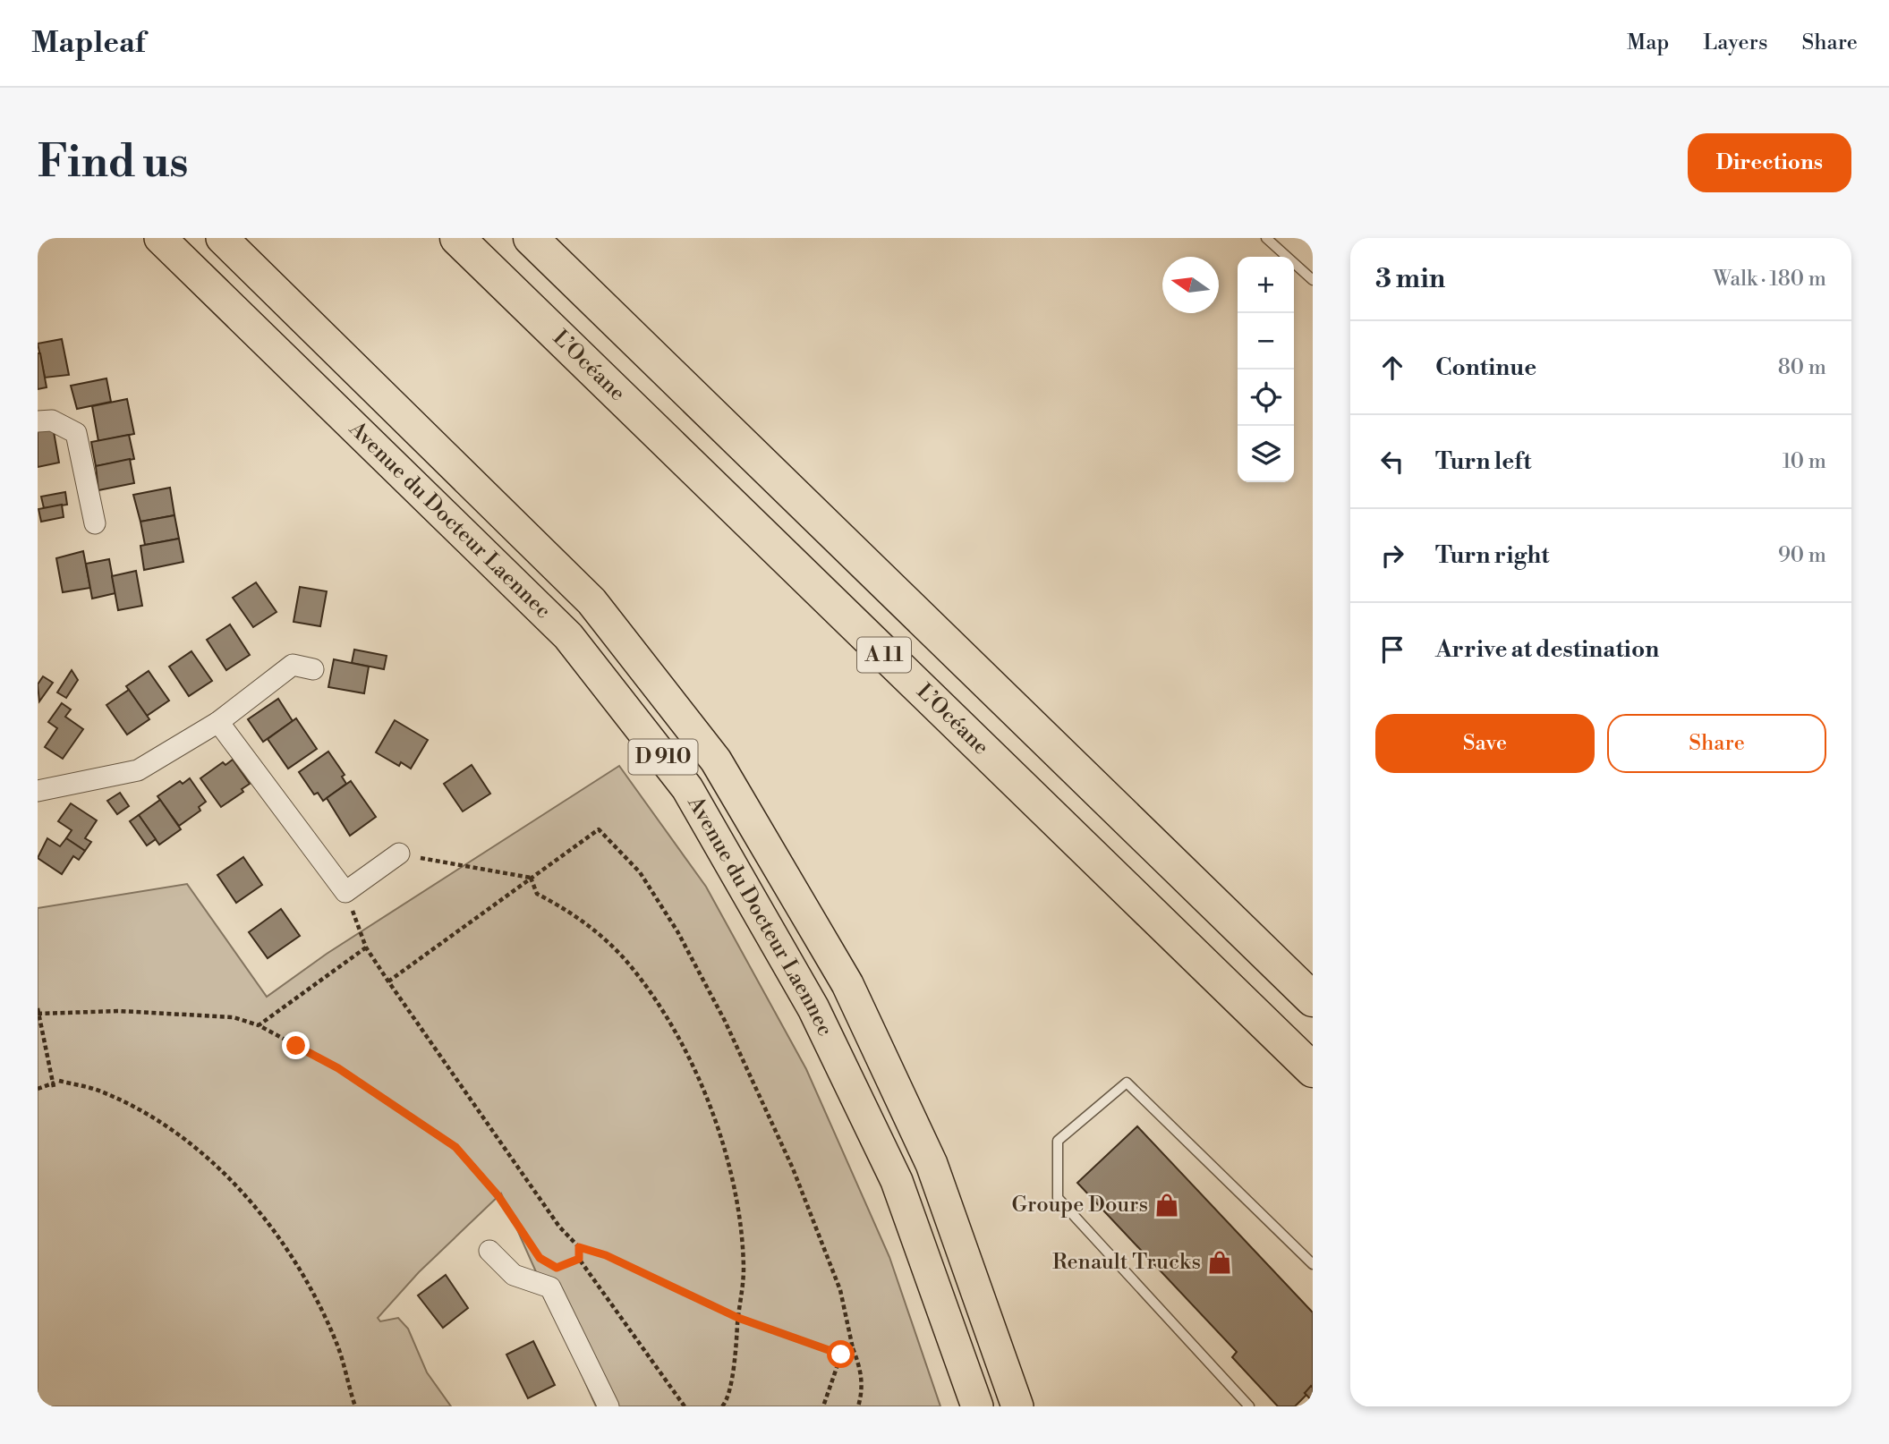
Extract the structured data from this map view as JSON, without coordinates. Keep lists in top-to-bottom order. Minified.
{"streets":{"highway":["L’Océane","A 11"],"main road":["Avenue du Docteur Laennec","D 910"]},"places":{"shop":["Groupe Dours","Renault Trucks"]},"north":"left","page":{"header":"Mapleaf","nav":["Map","Layers","Share"],"buttons":["Directions",["Save","Share"]],"title":"Find us","heading":["3 min","Walk · 180 m"],"map_buttons":["+","−"],"list":[["Continue","80 m"],["Turn left","10 m"],["Turn right","90 m"],"Arrive at destination"]}}
